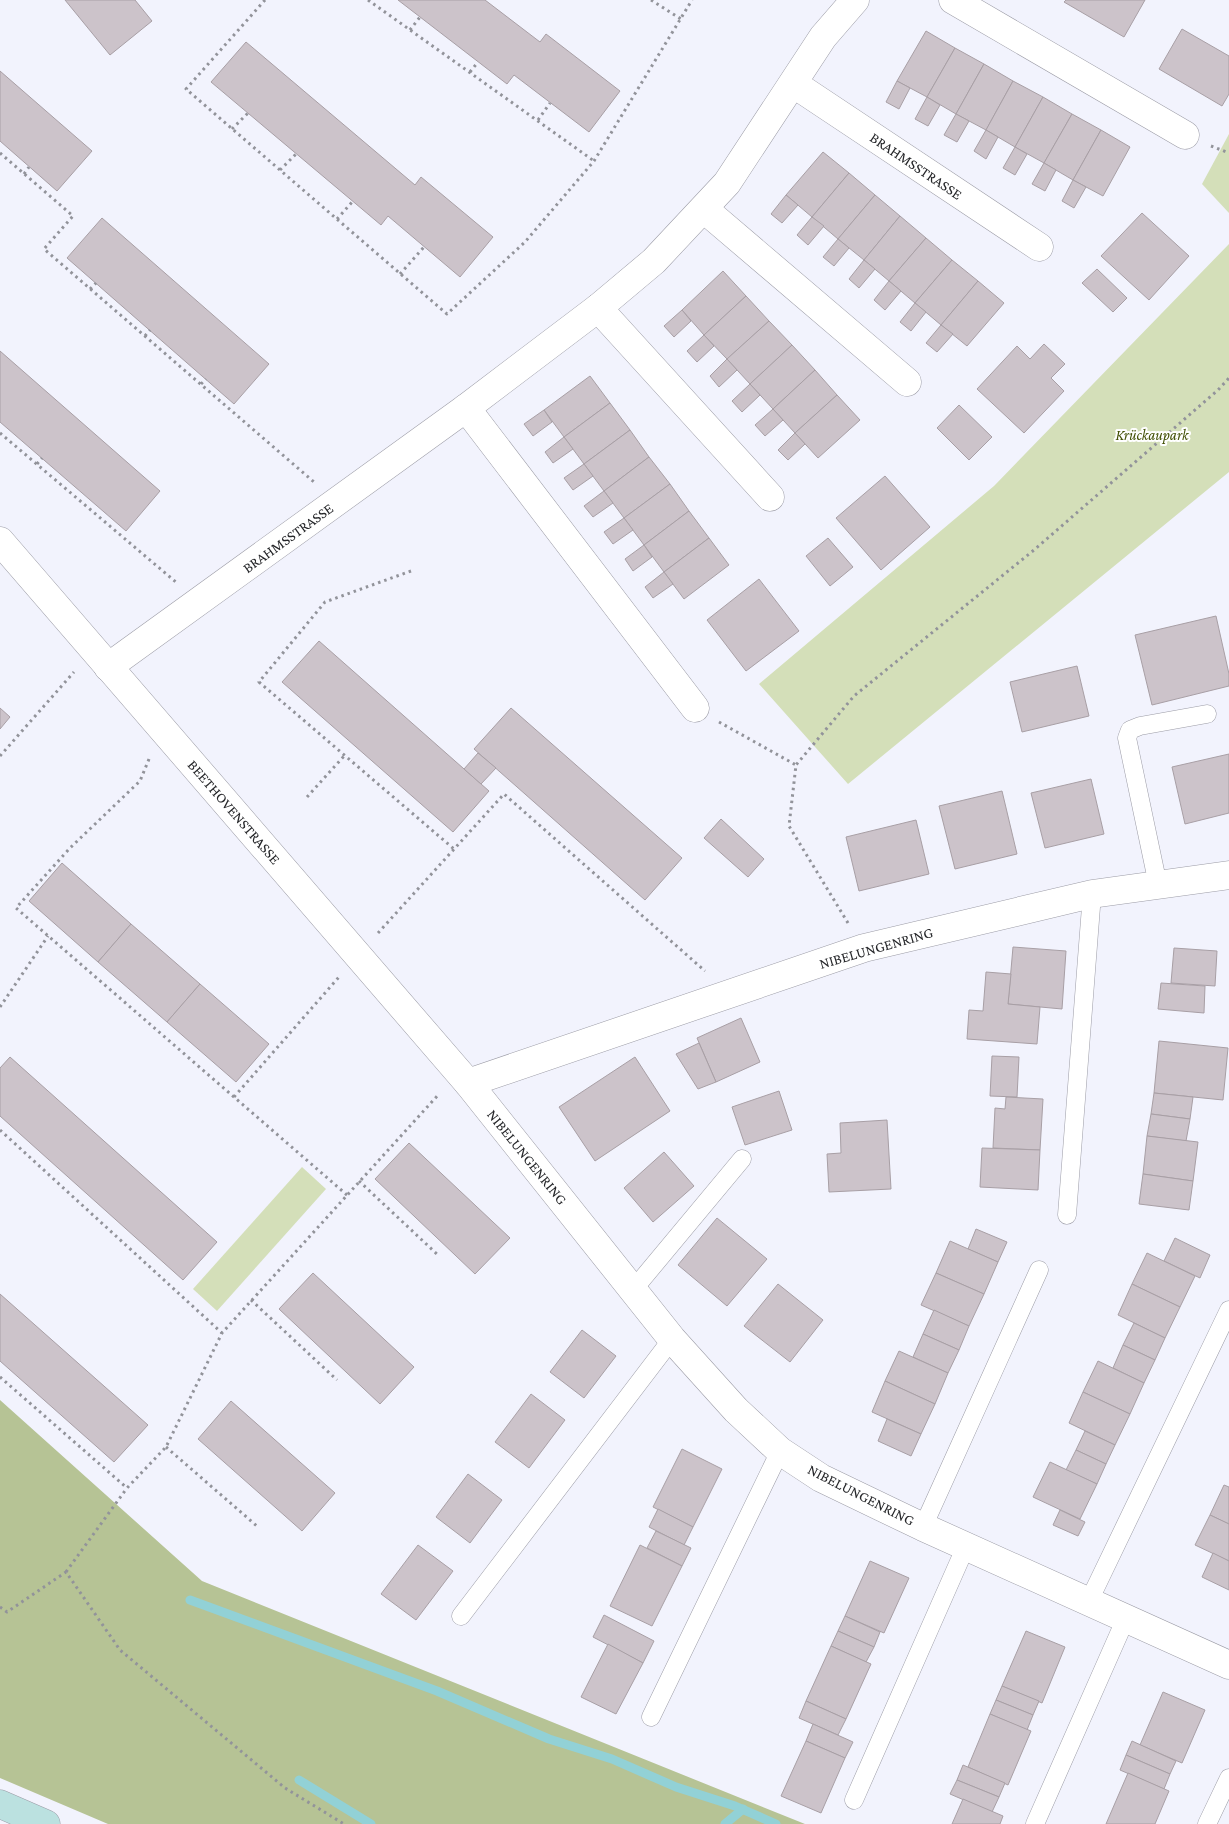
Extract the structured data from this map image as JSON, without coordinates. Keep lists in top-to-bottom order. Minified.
{"streets":{"street":["BRAHMSSTRASSE","BEETHOVENSTRASSE","NIBELUNGENRING"]},"crossings":[["BRAHMSSTRASSE","BEETHOVENSTRASSE"],["BEETHOVENSTRASSE","NIBELUNGENRING"]],"parks":["Krückaupark"]}
